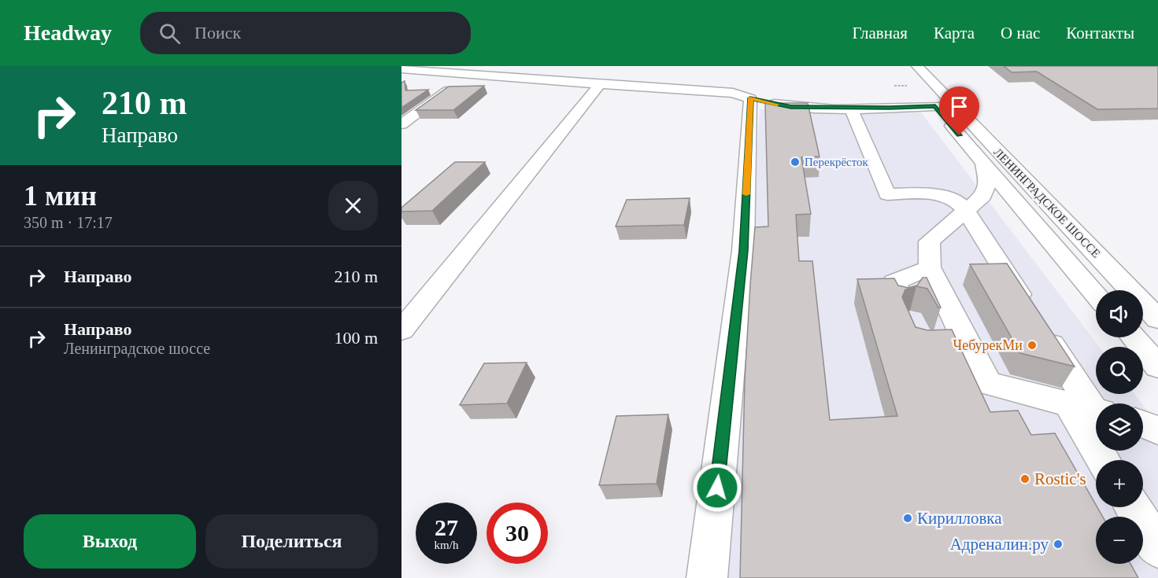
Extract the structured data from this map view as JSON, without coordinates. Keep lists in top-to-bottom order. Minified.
{"streets":{"main road":["ЛЕНИНГРАДСКОЕ ШОССЕ"]},"places":["Перекрёсток","ЧебурекМи","Rostic's","Кирилловка","Адреналин.ру"],"page":{"header":"Headway","search":"Поиск","nav":["Главная","Карта","О нас","Контакты"],"turn":["210 m","Направо"],"heading":["1 мин","350 m · 17:17"],"list":[{"name":"Направо","value":"210 m"},{"name":"Направо","note":"Ленинградское шоссе","value":"100 m"}],"map_buttons":["+","−"],"speed":"27 km/h","limit":"30","buttons":["Выход","Поделиться"]}}
